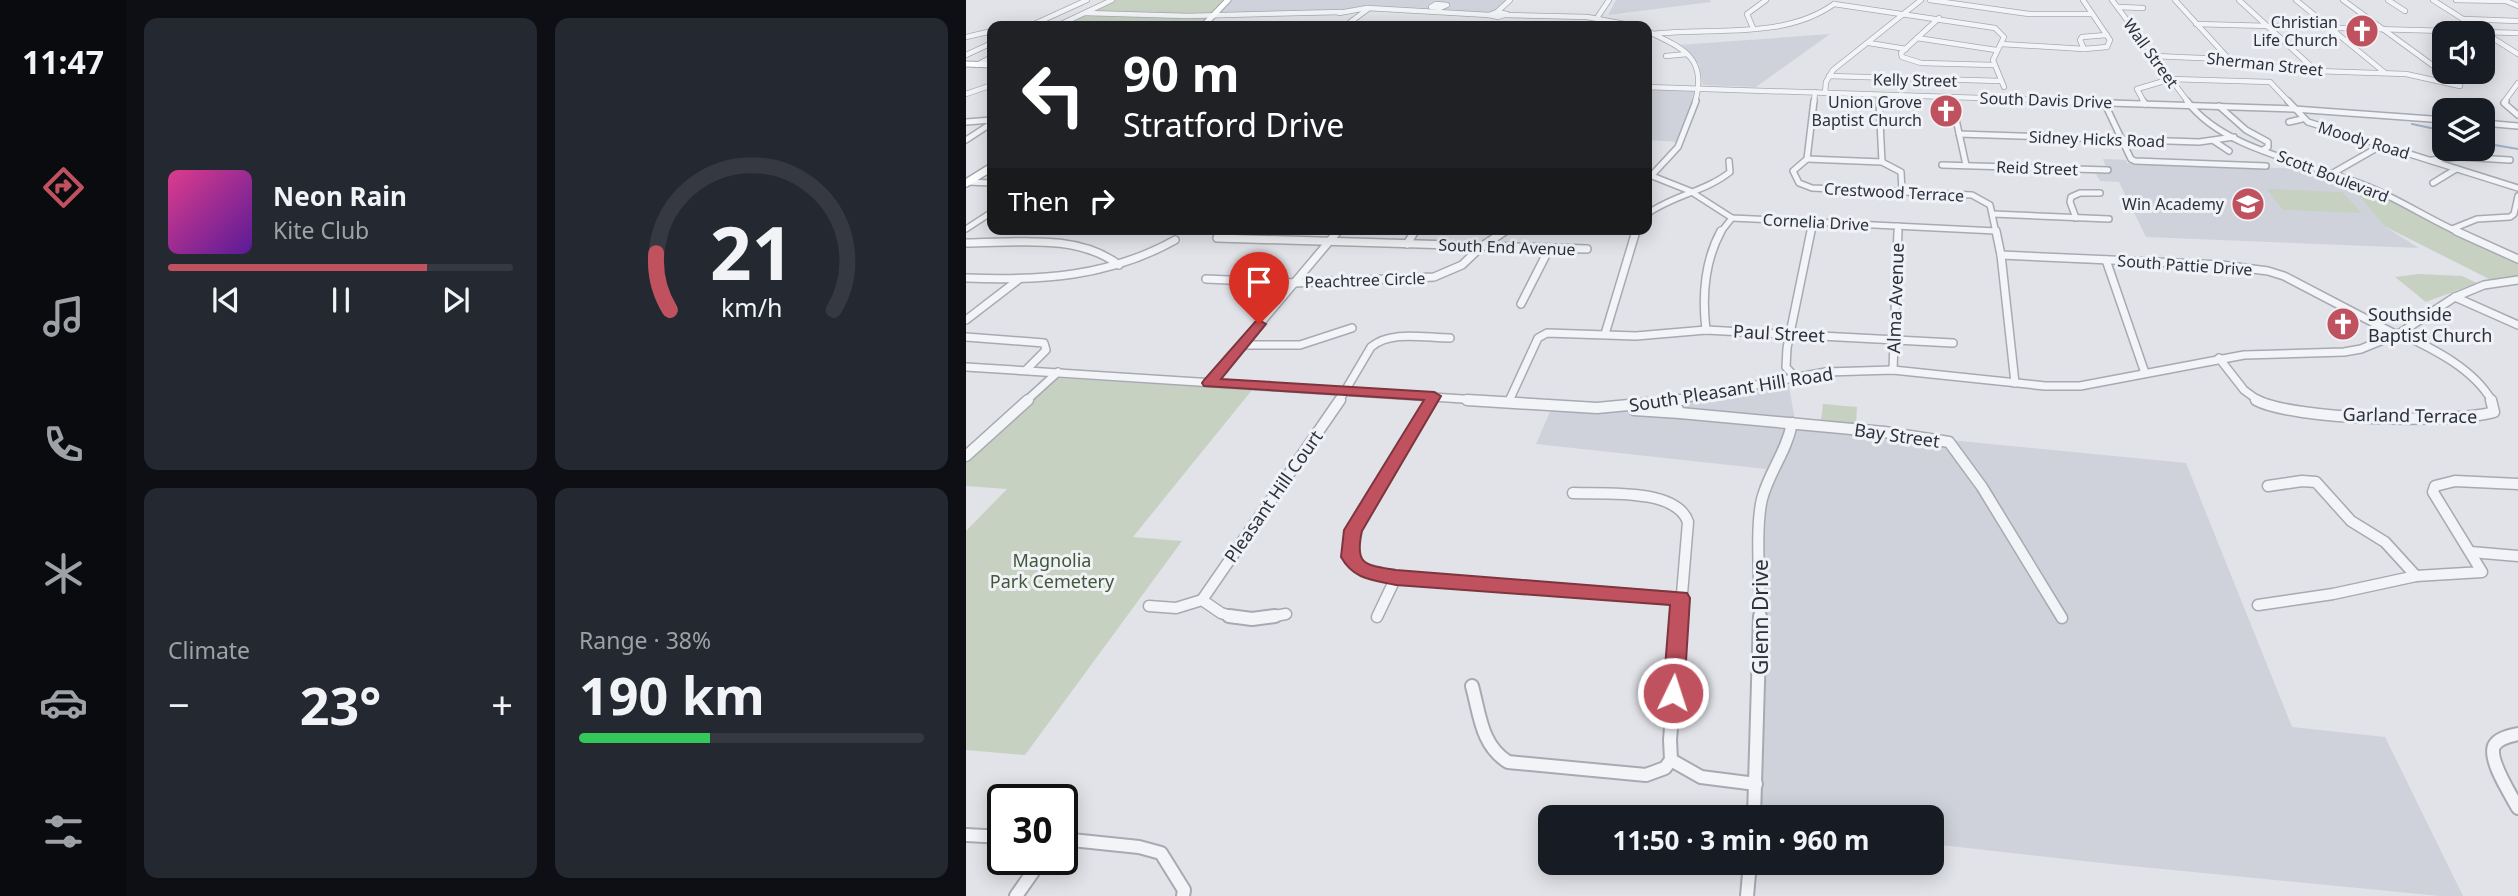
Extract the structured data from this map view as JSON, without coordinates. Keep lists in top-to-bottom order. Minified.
{"streets":{"street":["Wall Street","Sherman Street","Kelly Street","South Davis Drive","Sidney Hicks Road","Moody Road","Reid Street","Scott Boulevard","Crestwood Terrace","Cornelia Drive","South End Avenue","South Pattie Drive","Peachtree Circle","Alma Avenue","Paul Street","South Pleasant Hill Road","Garland Terrace","Bay Street","Pleasant Hill Court","Glenn Drive"]},"crossings":[["Wall Street","Sherman Street"],["Wall Street","South Davis Drive"],["Wall Street","Moody Road"],["Wall Street","Scott Boulevard"],["South Davis Drive","Moody Road"],["South Davis Drive","Scott Boulevard"],["South Davis Drive","Crestwood Terrace"],["Sidney Hicks Road","Scott Boulevard"],["Cornelia Drive","Alma Avenue"],["South End Avenue","Peachtree Circle"],["South Pattie Drive","South Pleasant Hill Road"],["South Pattie Drive","Garland Terrace"],["Alma Avenue","Paul Street"],["Alma Avenue","South Pleasant Hill Road"],["Paul Street","South Pleasant Hill Road"],["South Pleasant Hill Road","Garland Terrace"],["South Pleasant Hill Road","Bay Street"],["South Pleasant Hill Road","Pleasant Hill Court"],["Bay Street","Glenn Drive"]],"parks":["Magnolia Park Cemetery"],"places":{"church":["Christian Life Church","Union Grove Baptist Church","Southside Baptist Church"],"school or university":["Win Academy"]},"page":{"tabs":"11:47","turn":["90 m","Stratford Drive"],"then":"Then","song":["Neon Rain","Kite Club"],"tile":["Climate",["Range · 38%","190 km"]],"heat":["−","23°","+"],"limit":"30","trip":"11:50 · 3 min · 960 m","gauge":["21","km/h"]}}
